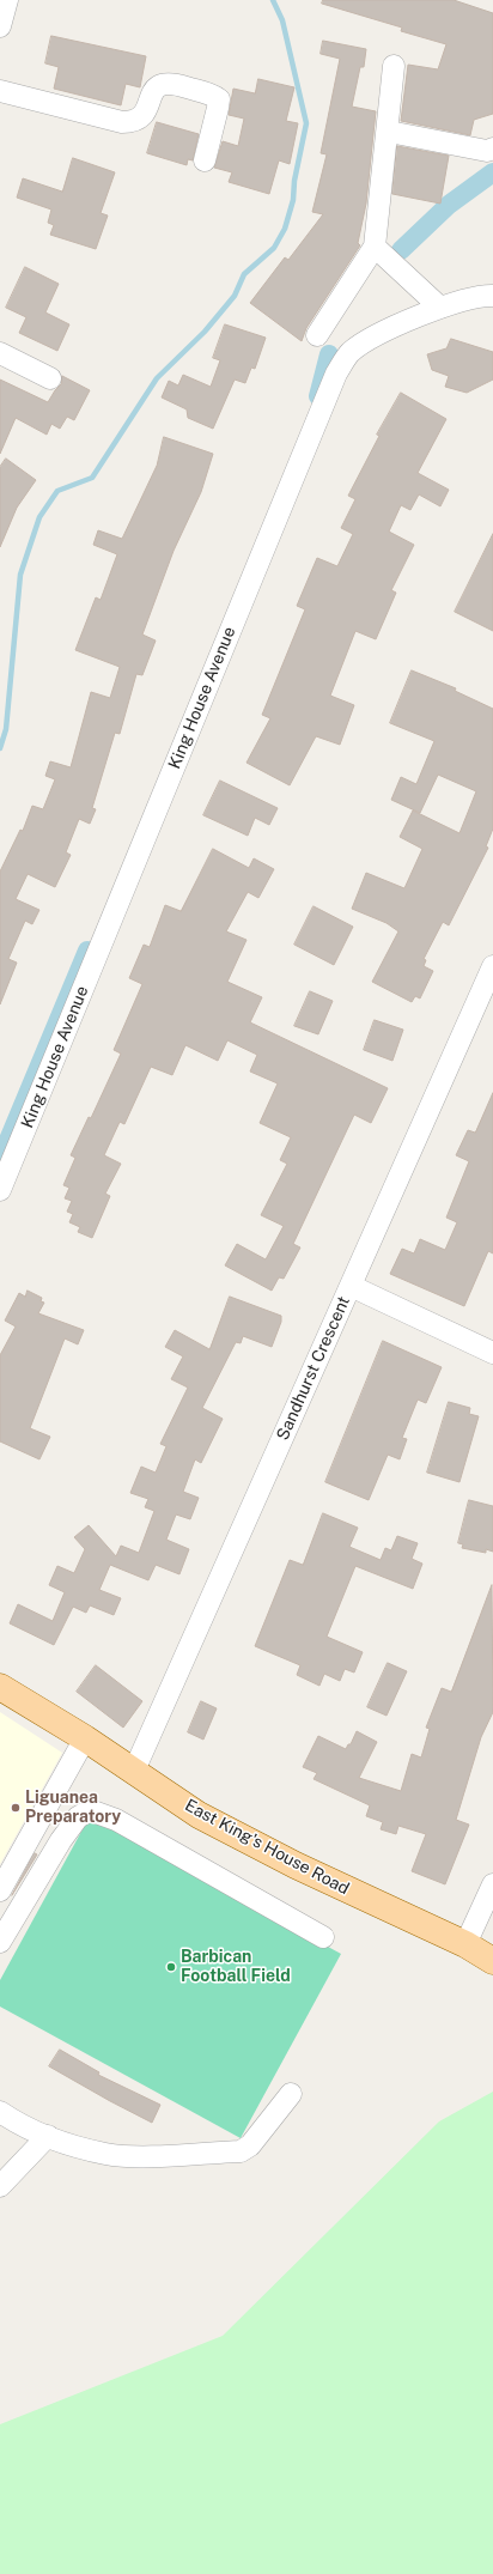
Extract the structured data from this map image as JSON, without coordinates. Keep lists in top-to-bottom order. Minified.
{"streets":{"main road":["East King's House Road"],"street":["King House Avenue","Sandhurst Crescent"]},"crossings":[["Sandhurst Crescent","East King's House Road"]],"places":["Liguanea Preparatory","Barbican Football Field"]}
